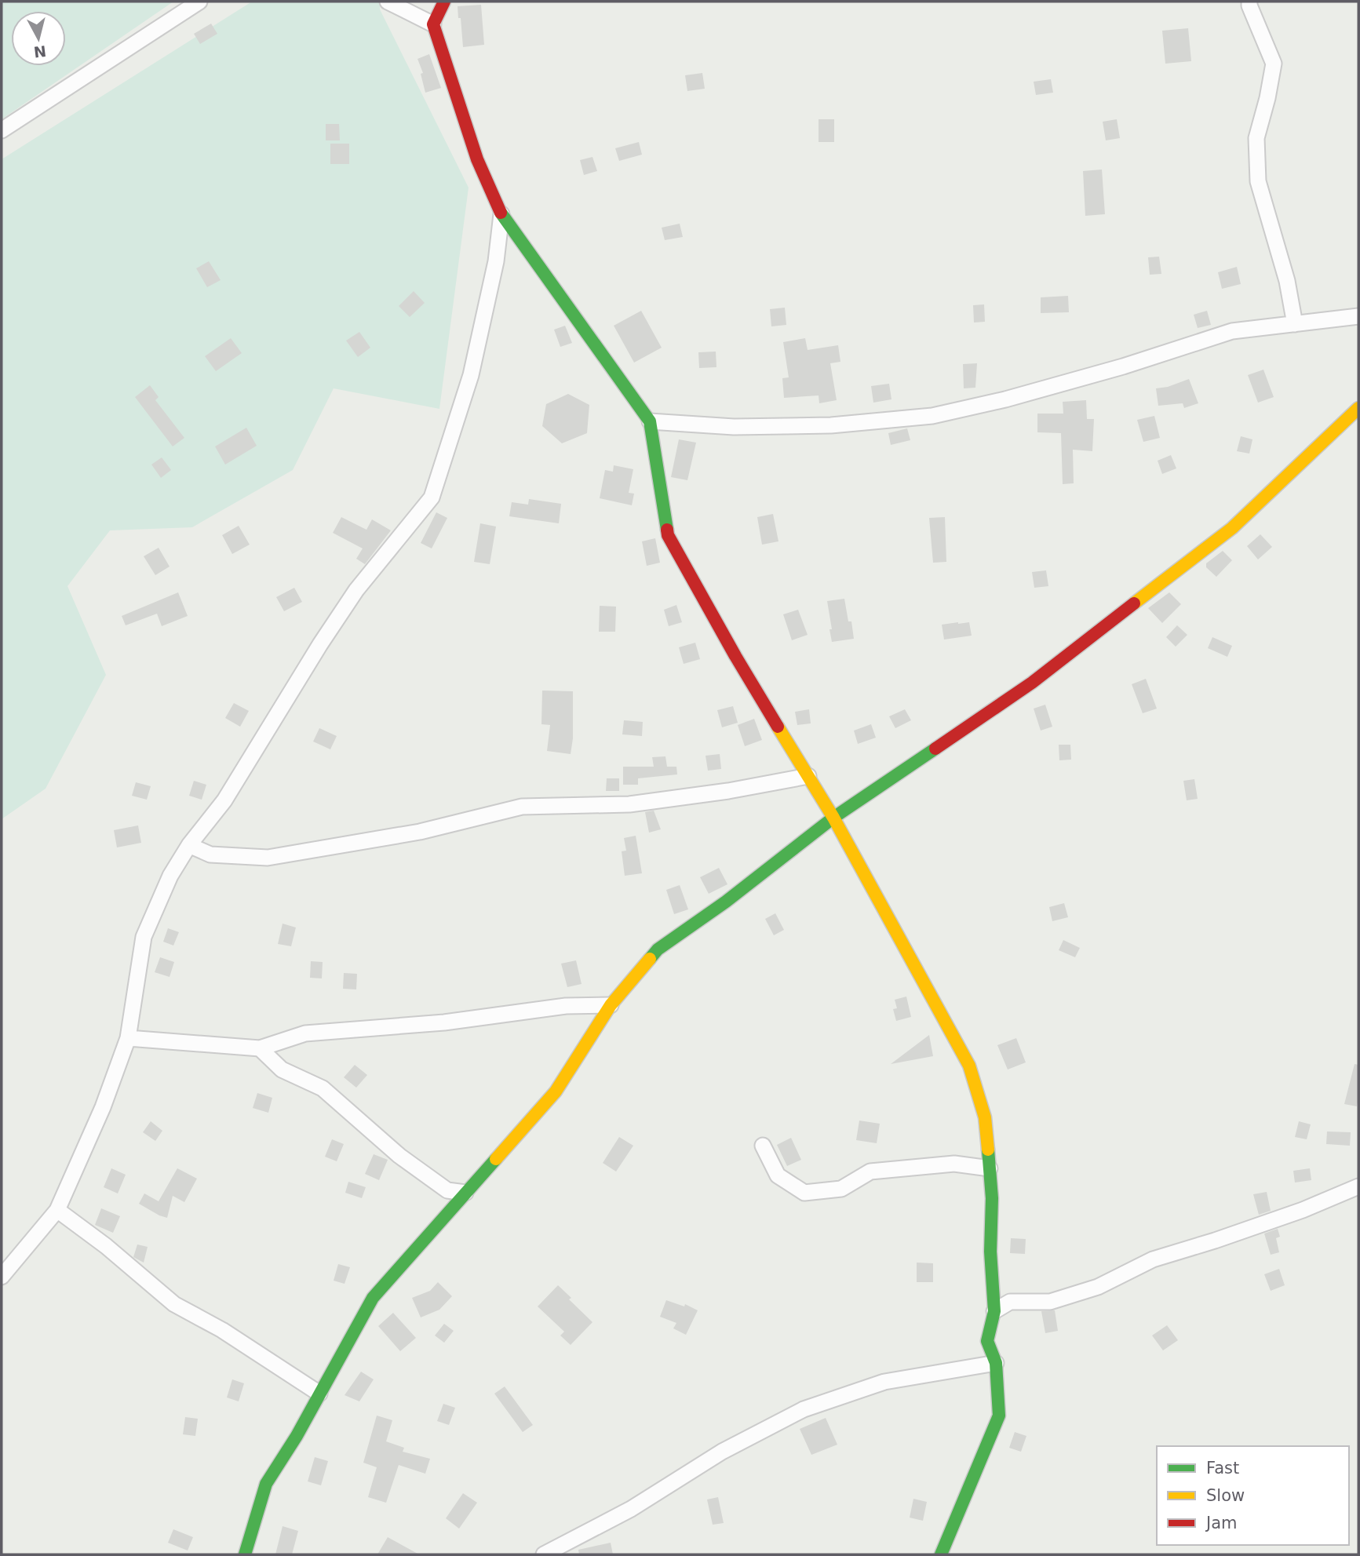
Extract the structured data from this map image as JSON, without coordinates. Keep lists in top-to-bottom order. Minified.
{"legend":["Fast","Slow","Jam"],"north":"bottom"}
